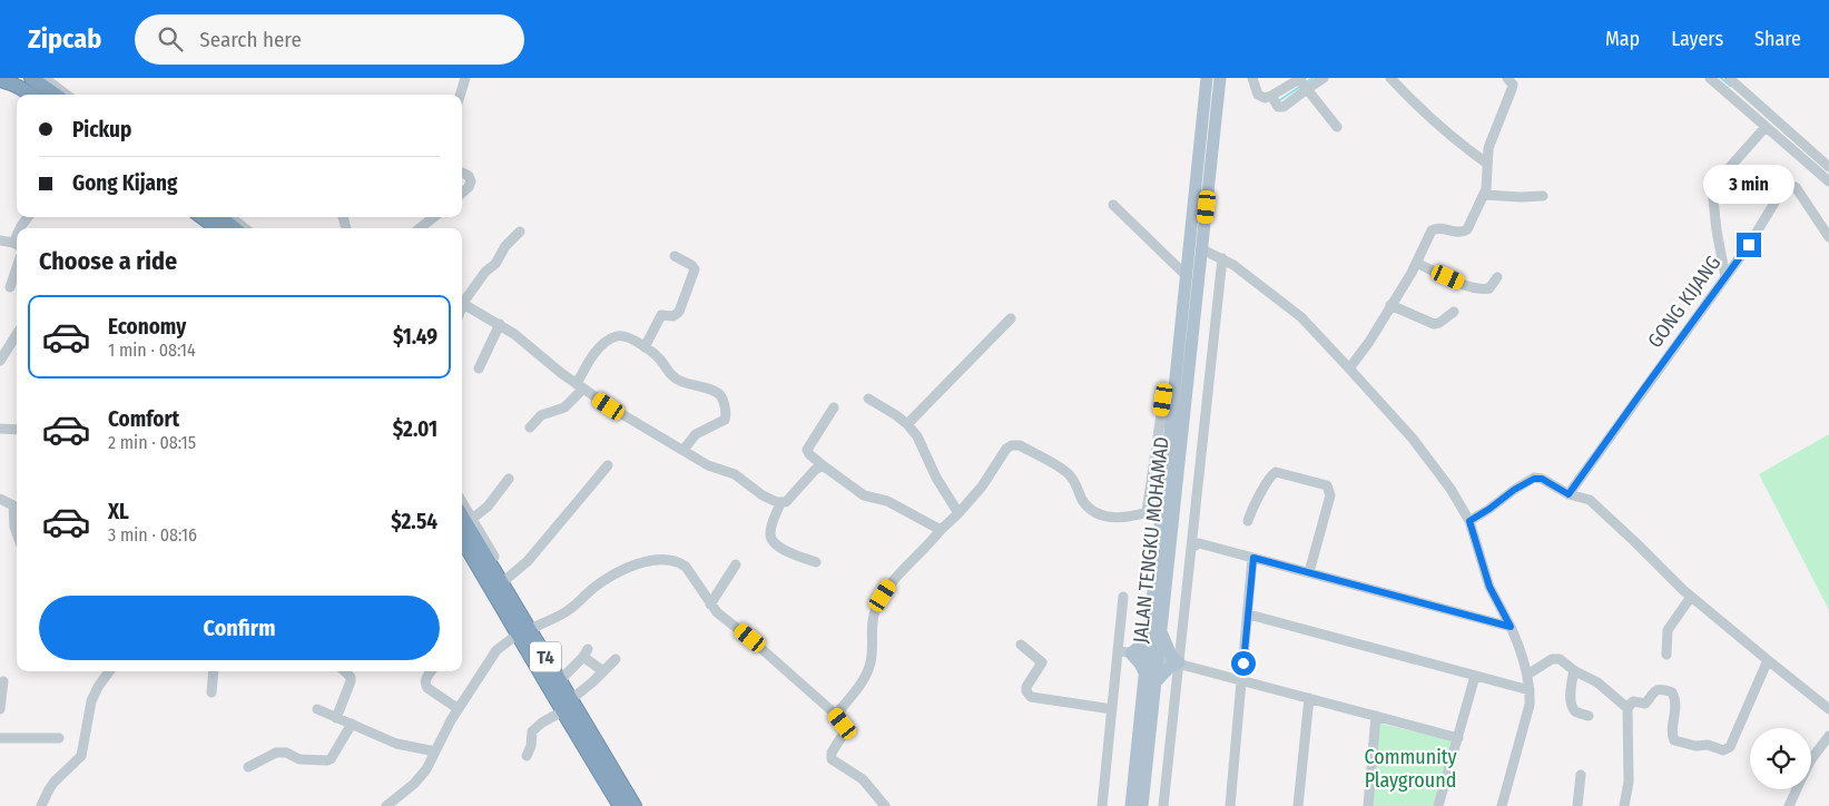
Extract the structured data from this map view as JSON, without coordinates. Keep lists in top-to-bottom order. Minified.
{"streets":{"highway":["T4"],"main road":["JALAN TENGKU MOHAMAD"],"street":["GONG KIJANG"]},"parks":["Community Playground"],"page":{"header":"Zipcab","search":"Search here","nav":["Map","Layers","Share"],"banner":["Pickup","Gong Kijang"],"bubble":"3 min","heading":"Choose a ride","list":[{"name":"Economy","note":"1 min · 08:14","value":"$1.49"},{"name":"Comfort","note":"2 min · 08:15","value":"$2.01"},{"name":"XL","note":"3 min · 08:16","value":"$2.54"}],"buttons":"Confirm"}}
